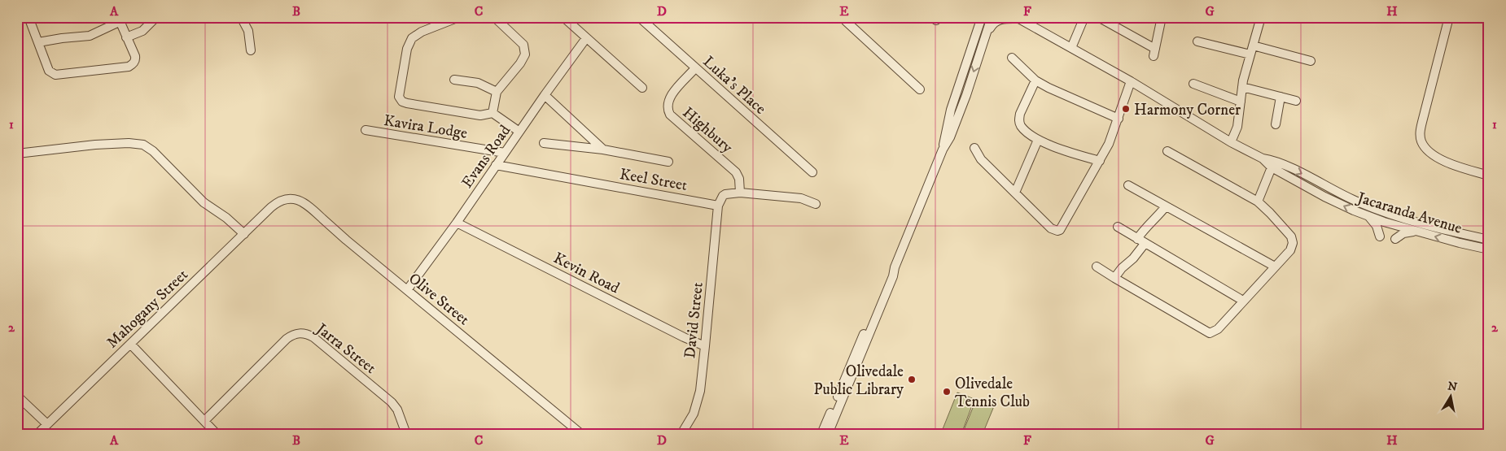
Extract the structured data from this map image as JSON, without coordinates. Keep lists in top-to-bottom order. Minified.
{"streets":{"street":["Luka's Place","Kavira Lodge","Highbury","Evans Road","Keel Street","Jacaranda Avenue","Kevin Road","Olive Street","Mahogany Street","David Street","Jarra Street"]},"crossings":[["Luka's Place","Highbury"],["Kavira Lodge","Evans Road"],["Evans Road","Keel Street"],["Evans Road","Kevin Road"],["Evans Road","Olive Street"],["Keel Street","David Street"],["Kevin Road","David Street"],["Olive Street","Mahogany Street"]],"places":["Harmony Corner","Olivedale Public Library","Olivedale Tennis Club"],"north":"top","grid":{"columns":["A","B","C","D","E","F","G","H"],"rows":["1","2"]}}
